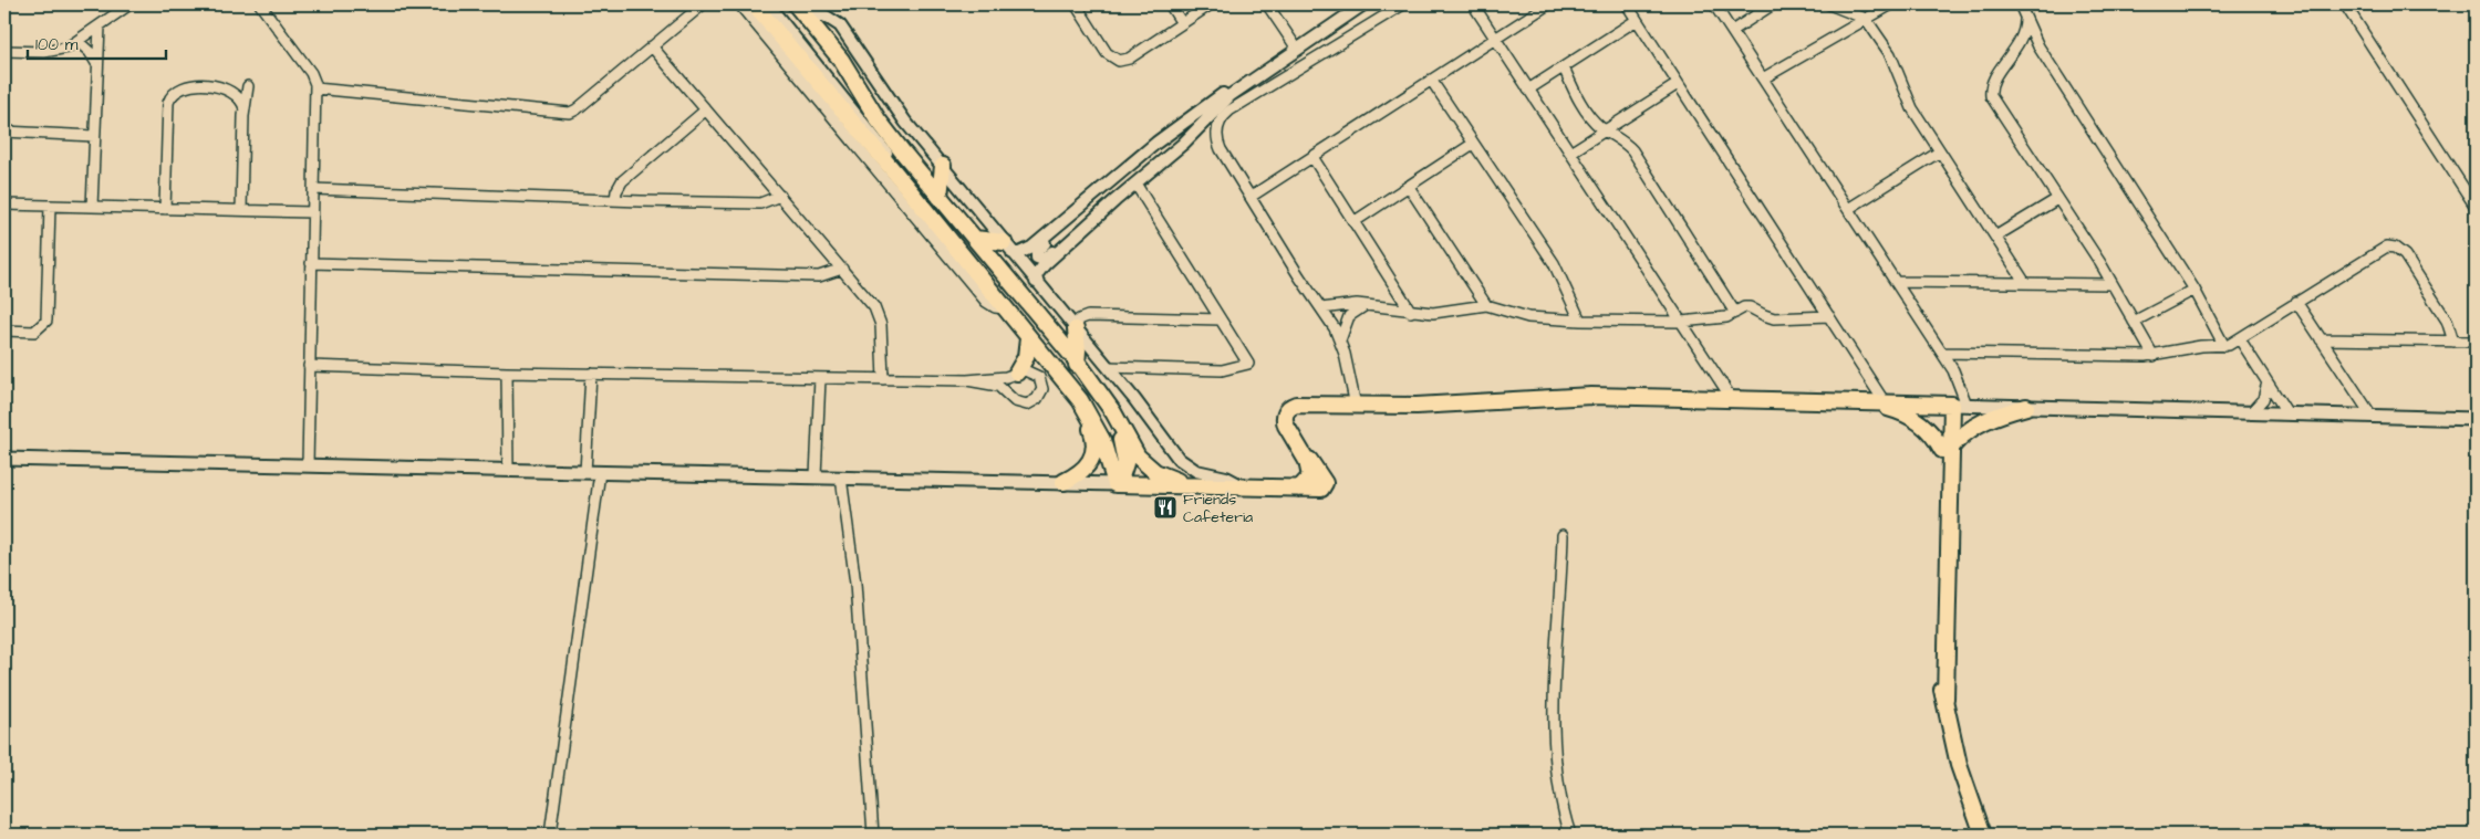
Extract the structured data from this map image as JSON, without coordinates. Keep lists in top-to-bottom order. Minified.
{"places":{"restaurant":["Friends Cafeteria"]},"scale_bar":"100 m"}
